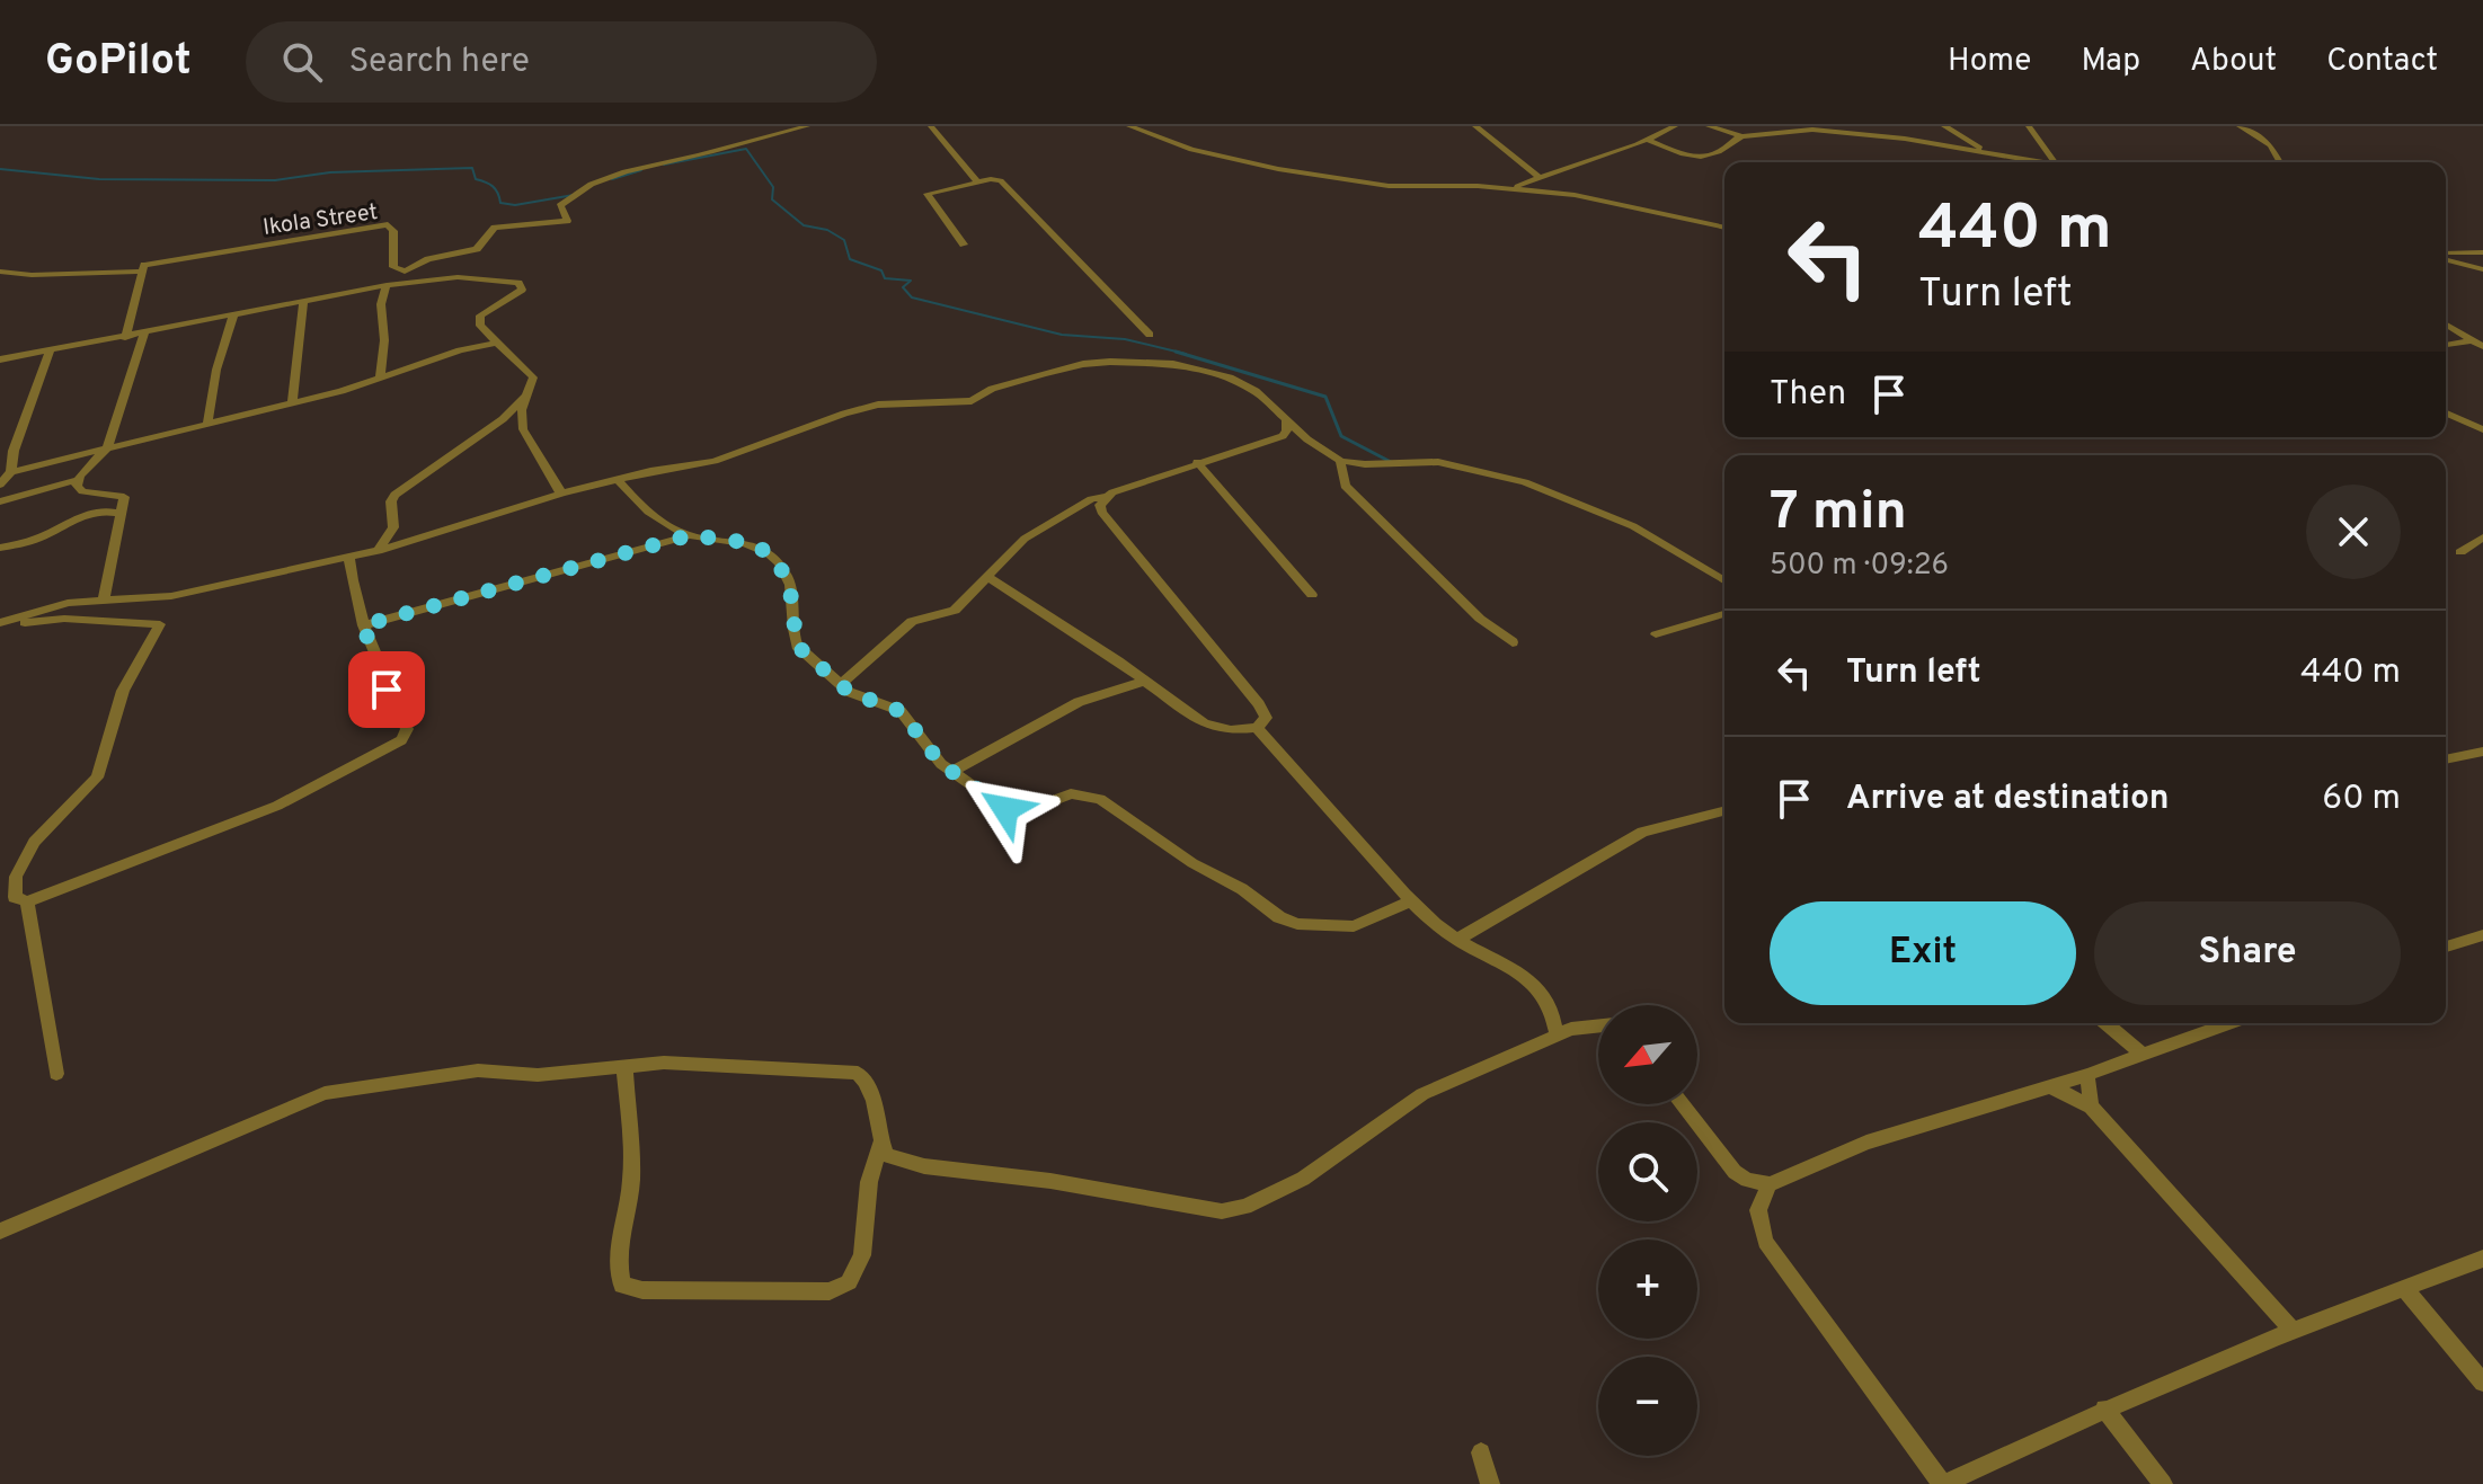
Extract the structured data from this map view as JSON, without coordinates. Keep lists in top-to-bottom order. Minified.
{"streets":{"street":["Ikola Street"]},"north":"bottom left","page":{"header":"GoPilot","search":"Search here","nav":["Home","Map","About","Contact"],"turn":["440 m","Turn left"],"then":"Then","heading":["7 min","500 m · 09:26"],"list":[{"name":"Turn left","value":"440 m"},{"name":"Arrive at destination","value":"60 m"}],"buttons":["Exit","Share"],"map_buttons":["+","−"]}}
